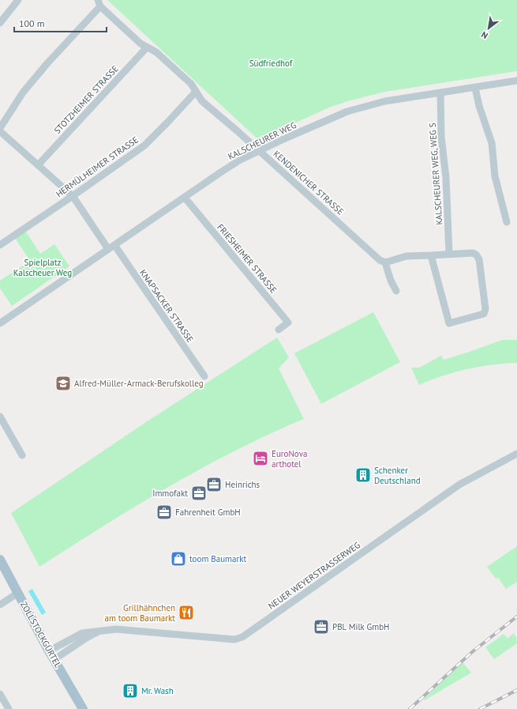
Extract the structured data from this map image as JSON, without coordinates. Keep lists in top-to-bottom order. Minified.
{"streets":{"main road":["ZOLLSTOCKGÜRTEL"],"street":["STOTZHEIMER STRASSE","KALSCHEURER WEG","HERMÜLHEIMER STRASSE","KALSCHEURER WEG, WEG S","KENDENICHER STRASSE","FRIESHEIMER STRASSE","KNAPSACKER STRASSE","NEUER WEYERSTRASSERWEG"]},"crossings":[["STOTZHEIMER STRASSE","KENDENICHER STRASSE"],["STOTZHEIMER STRASSE","KNAPSACKER STRASSE"],["KALSCHEURER WEG","KALSCHEURER WEG, WEG S"],["KALSCHEURER WEG","KENDENICHER STRASSE"],["KALSCHEURER WEG","FRIESHEIMER STRASSE"],["KALSCHEURER WEG","KNAPSACKER STRASSE"],["HERMÜLHEIMER STRASSE","KENDENICHER STRASSE"],["HERMÜLHEIMER STRASSE","KNAPSACKER STRASSE"],["NEUER WEYERSTRASSERWEG","ZOLLSTOCKGÜRTEL"]],"parks":["Südfriedhof","Spielplatz Kalscheuer Weg"],"places":{"school or university":["Alfred-Müller-Armack-Berufskolleg"],"hotel":["EuroNova arthotel"],"building":["Schenker Deutschland","Mr. Wash"],"office":["Heinrichs","Immofakt","Fahrenheit GmbH","PBL Milk GmbH"],"shop":["toom Baumarkt"],"restaurant":["Grillhähnchen am toom Baumarkt"]},"scale_bar":"100 m","north":"bottom left"}
